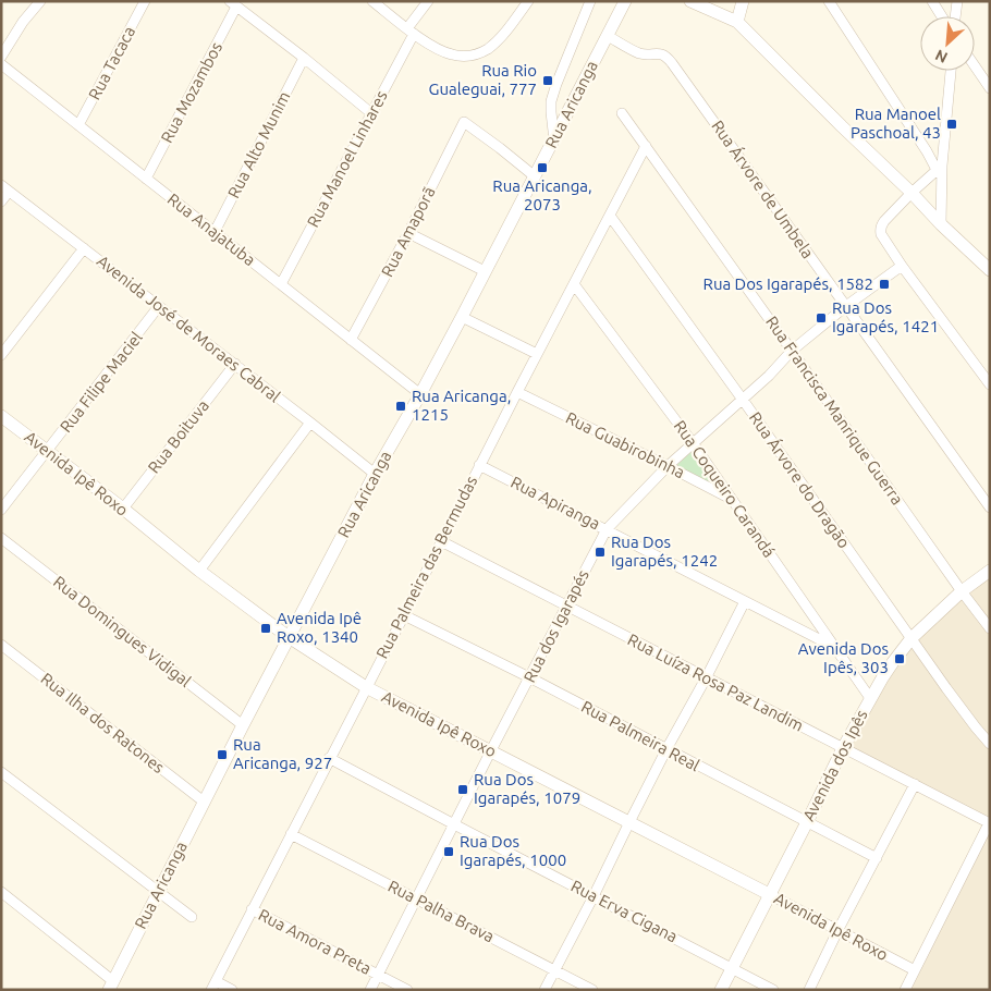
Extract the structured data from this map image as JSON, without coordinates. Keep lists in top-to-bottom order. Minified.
{"streets":{"street":["Rua Tacaca","Rua Mozambos","Rua Aricanga","Rua Alto Munim","Rua Manoel Linhares","Rua Árvore de Umbela","Rua Anajatuba","Rua Amaporã","Avenida José de Moraes Cabral","Rua Filipe Maciel","Rua Francisca Manrique Guerra","Rua Boituva","Rua Guabirobinha","Avenida Ipê Roxo","Rua Árvore do Dragão","Rua Coqueiro Carandá","Rua Apiranga","Rua Palmeira das Bermudas","Rua dos Igarapés","Rua Domingues Vidigal","Rua Luíza Rosa Paz Landim","Rua Ilha dos Ratones","Rua Palmeira Real","Avenida dos Ipês","Rua Palha Brava","Rua Erva Cigana","Rua Amora Preta"]},"crossings":[["Rua Tacaca","Rua Anajatuba"],["Rua Mozambos","Rua Anajatuba"],["Rua Aricanga","Rua Árvore de Umbela"],["Rua Aricanga","Rua Anajatuba"],["Rua Aricanga","Rua Amaporã"],["Rua Aricanga","Avenida José de Moraes Cabral"],["Rua Aricanga","Avenida Ipê Roxo"],["Rua Aricanga","Rua Domingues Vidigal"],["Rua Aricanga","Rua Ilha dos Ratones"],["Rua Alto Munim","Rua Anajatuba"],["Rua Manoel Linhares","Rua Anajatuba"],["Rua Árvore de Umbela","Rua dos Igarapés"],["Rua Anajatuba","Rua Amaporã"],["Avenida José de Moraes Cabral","Rua Filipe Maciel"],["Avenida José de Moraes Cabral","Rua Boituva"],["Rua Filipe Maciel","Avenida Ipê Roxo"],["Rua Francisca Manrique Guerra","Rua Palmeira das Bermudas"],["Rua Francisca Manrique Guerra","Rua dos Igarapés"],["Rua Francisca Manrique Guerra","Avenida dos Ipês"],["Rua Boituva","Avenida Ipê Roxo"],["Rua Guabirobinha","Rua Coqueiro Carandá"],["Rua Guabirobinha","Rua Palmeira das Bermudas"],["Rua Guabirobinha","Rua dos Igarapés"],["Avenida Ipê Roxo","Rua Palmeira das Bermudas"],["Avenida Ipê Roxo","Rua dos Igarapés"],["Avenida Ipê Roxo","Avenida dos Ipês"],["Rua Árvore do Dragão","Rua Palmeira das Bermudas"],["Rua Árvore do Dragão","Rua dos Igarapés"],["Rua Árvore do Dragão","Avenida dos Ipês"],["Rua Coqueiro Carandá","Rua Apiranga"],["Rua Coqueiro Carandá","Rua Palmeira das Bermudas"],["Rua Coqueiro Carandá","Rua dos Igarapés"],["Rua Coqueiro Carandá","Avenida dos Ipês"],["Rua Apiranga","Rua Palmeira das Bermudas"],["Rua Apiranga","Rua dos Igarapés"],["Rua Palmeira das Bermudas","Rua Luíza Rosa Paz Landim"],["Rua Palmeira das Bermudas","Rua Palmeira Real"],["Rua Palmeira das Bermudas","Rua Palha Brava"],["Rua Palmeira das Bermudas","Rua Erva Cigana"],["Rua Palmeira das Bermudas","Rua Amora Preta"],["Rua dos Igarapés","Rua Luíza Rosa Paz Landim"],["Rua dos Igarapés","Rua Palmeira Real"],["Rua dos Igarapés","Rua Palha Brava"],["Rua dos Igarapés","Rua Erva Cigana"],["Rua dos Igarapés","Rua Amora Preta"],["Rua Luíza Rosa Paz Landim","Avenida dos Ipês"],["Rua Palmeira Real","Avenida dos Ipês"],["Avenida dos Ipês","Rua Erva Cigana"]],"places":{"transit":["Rua Rio Gualeguai, 777","Rua Manoel Paschoal, 43","Rua Aricanga, 2073","Rua Dos Igarapés, 1582","Rua Dos Igarapés, 1421","Rua Aricanga, 1215","Rua Dos Igarapés, 1242","Avenida Ipê Roxo, 1340","Avenida Dos Ipês, 303","Rua Aricanga, 927","Rua Dos Igarapés, 1079","Rua Dos Igarapés, 1000"]},"north":"bottom left"}
